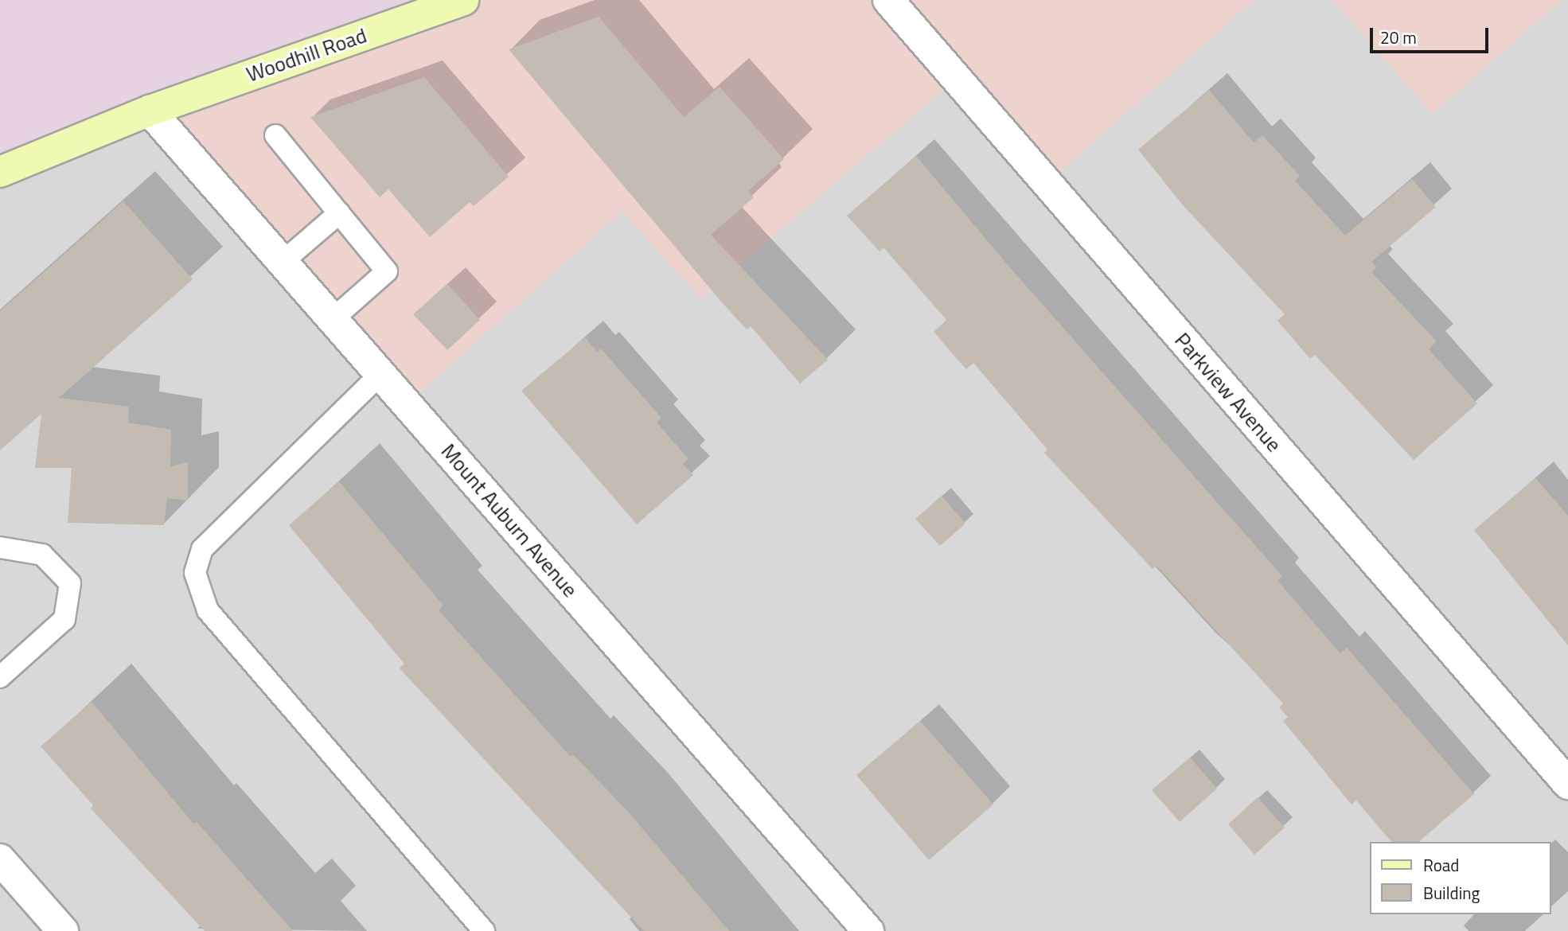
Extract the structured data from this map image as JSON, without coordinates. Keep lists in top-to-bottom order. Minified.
{"streets":{"main road":["Woodhill Road"],"street":["Parkview Avenue","Mount Auburn Avenue"]},"crossings":[["Woodhill Road","Mount Auburn Avenue"]],"legend":["Road","Building"],"scale_bar":"20 m"}
